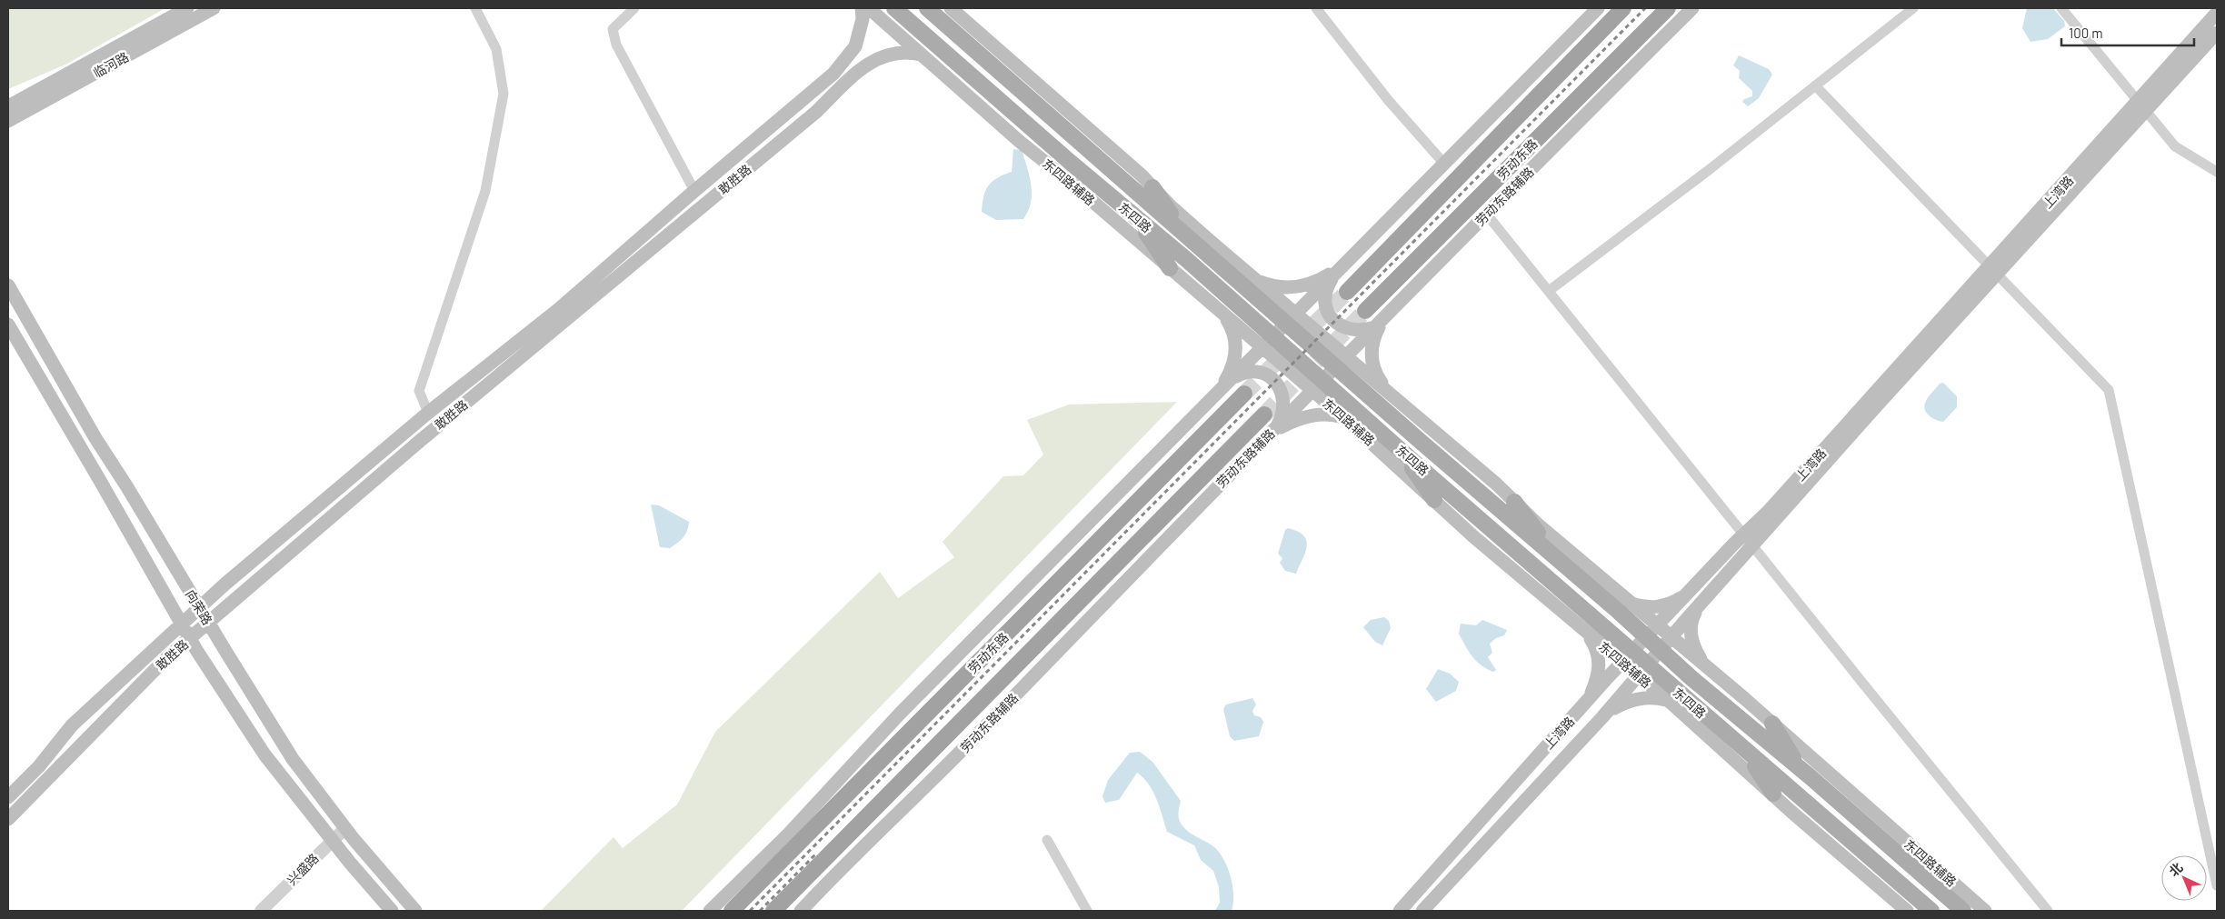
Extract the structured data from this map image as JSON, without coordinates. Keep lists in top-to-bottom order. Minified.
{"streets":{"highway":["劳动东路"],"main road":["临河路","敢胜路","东四路辅路","上湾路","劳动东路辅路","东四路","向荣路"],"street":["兴盛路"]},"crossings":[["敢胜路","东四路辅路"],["敢胜路","向荣路"],["东四路辅路","上湾路"],["东四路辅路","劳动东路辅路"],["东四路辅路","东四路"],["上湾路","东四路"],["劳动东路辅路","东四路"],["向荣路","兴盛路"]],"scale_bar":"100 m","north":"top left"}
